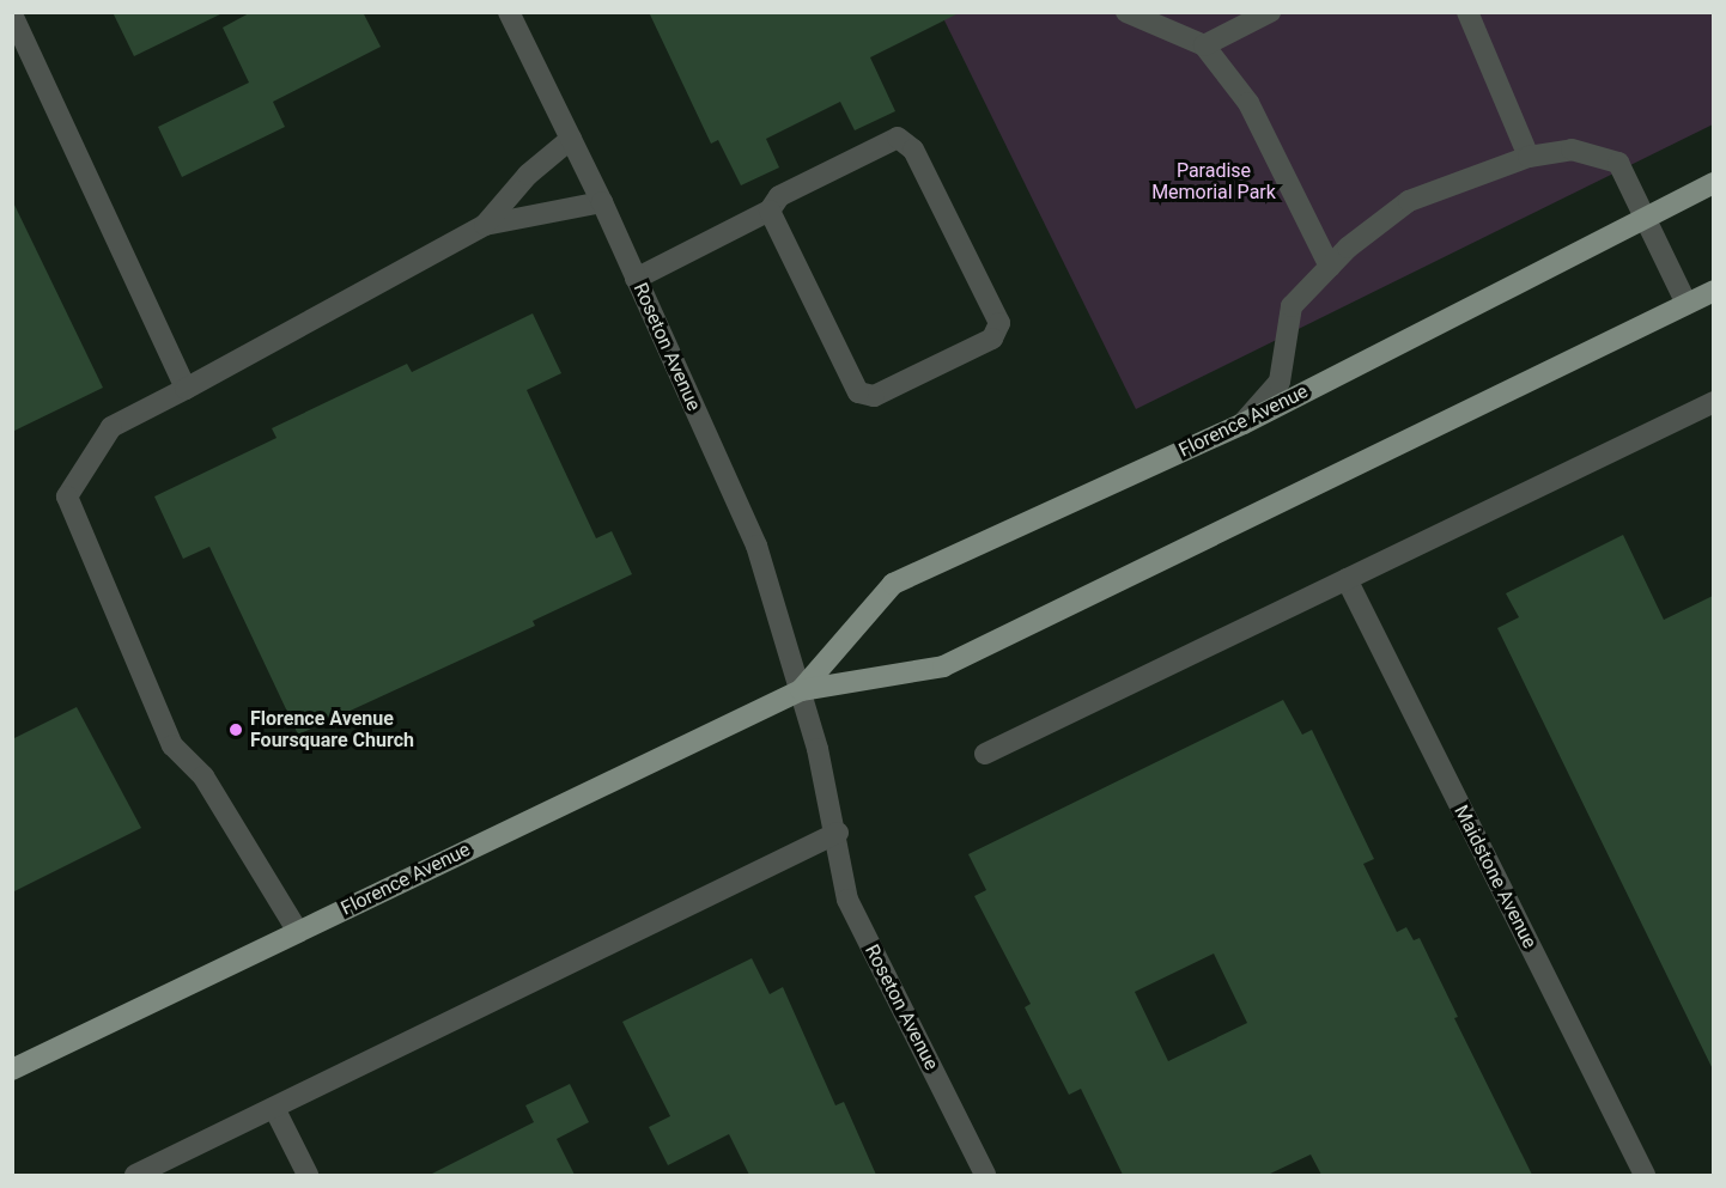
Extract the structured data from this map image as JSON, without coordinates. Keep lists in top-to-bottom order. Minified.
{"streets":{"main road":["Florence Avenue"],"street":["Roseton Avenue","Maidstone Avenue"]},"crossings":[["Roseton Avenue","Florence Avenue"]],"parks":["Paradise Memorial Park"],"places":["Florence Avenue Foursquare Church"]}
